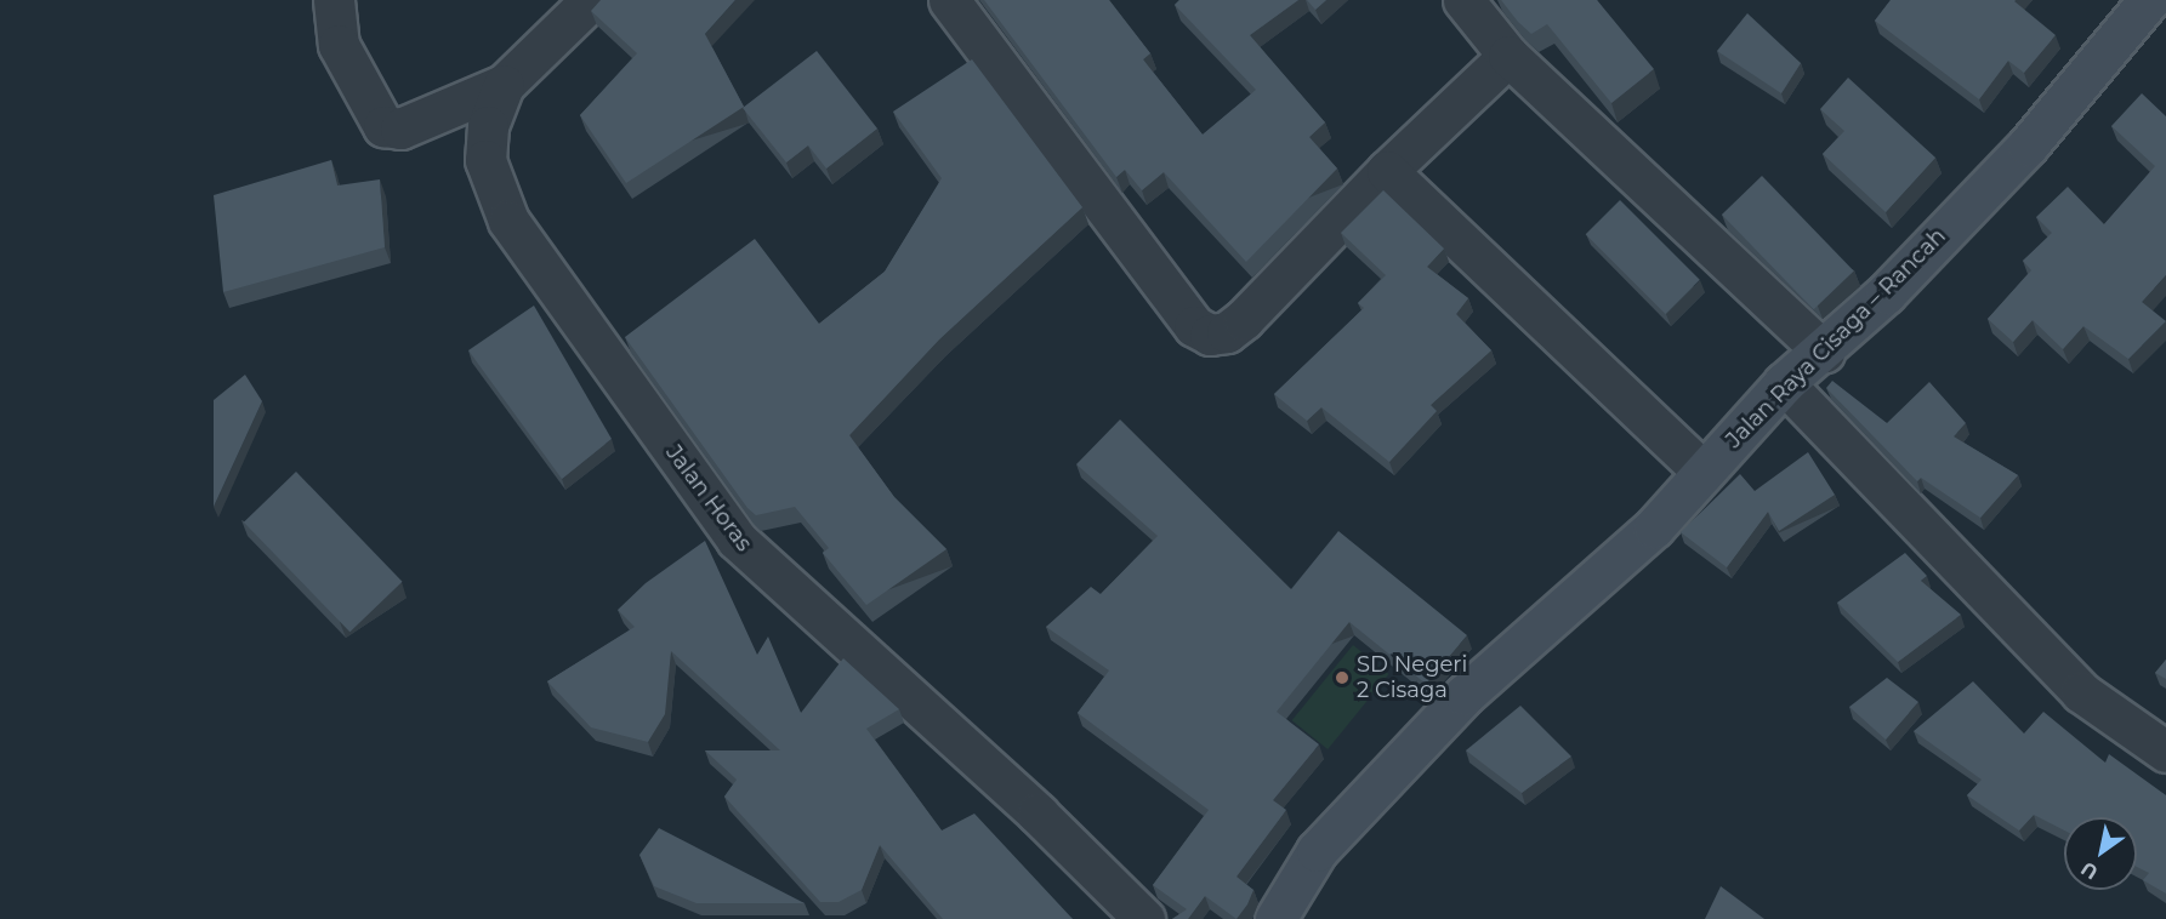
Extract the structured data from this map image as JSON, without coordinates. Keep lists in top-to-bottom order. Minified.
{"streets":{"main road":["Jalan Raya Cisaga – Rancah"],"street":["Jalan Horas"]},"places":["SD Negeri 2 Cisaga"],"north":"bottom left"}
